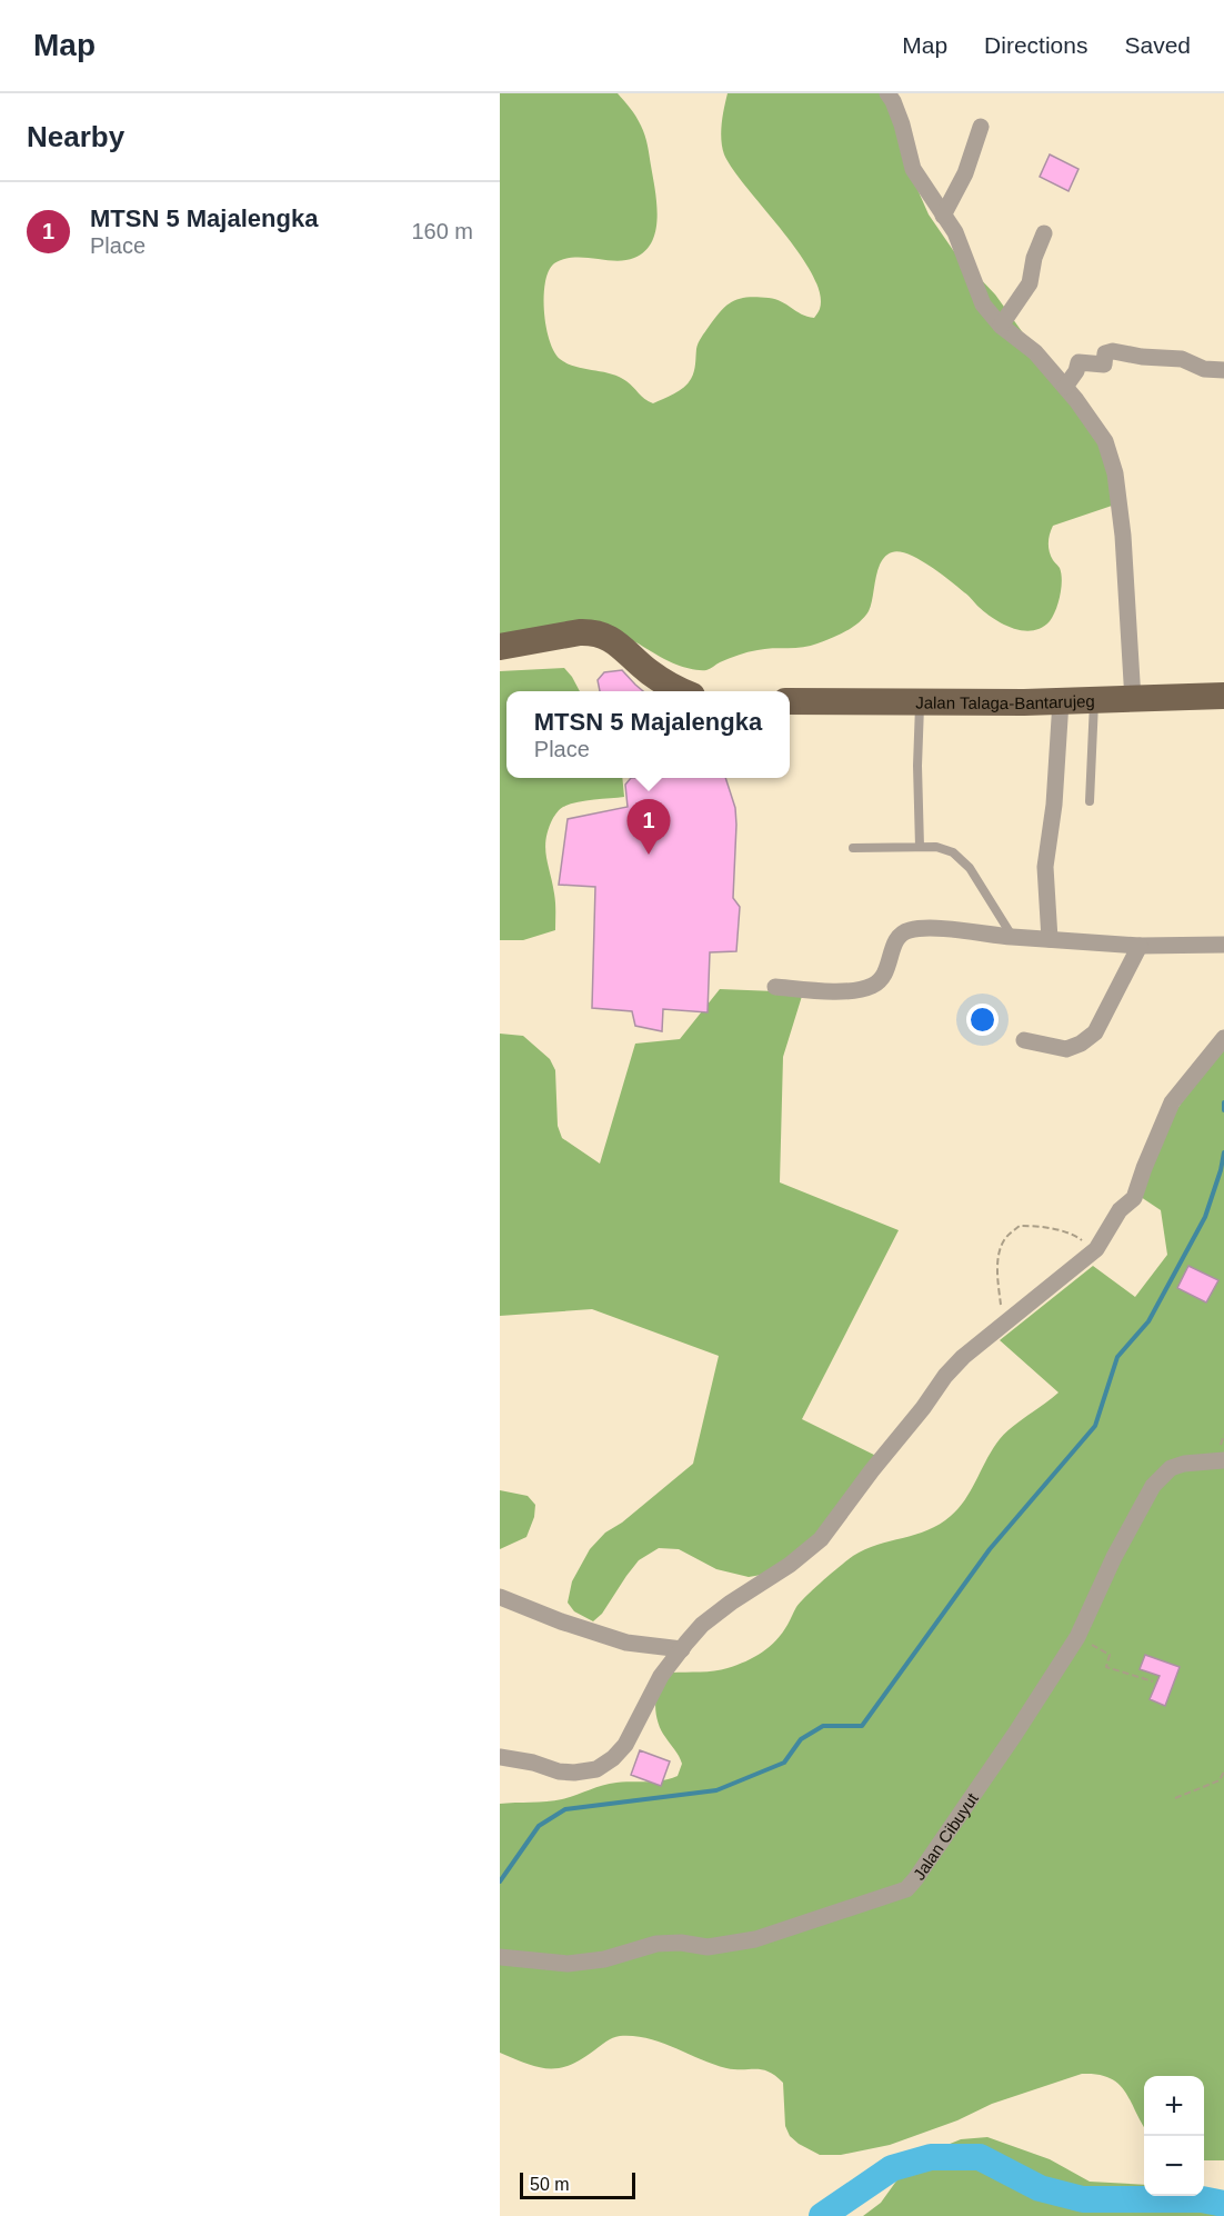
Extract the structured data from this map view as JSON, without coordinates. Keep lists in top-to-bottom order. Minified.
{"streets":{"main road":["Jalan Talaga-Bantarujeg"],"street":["Jalan Cibuyut"]},"scale_bar":"50 m","page":{"header":"Map","nav":["Map","Directions","Saved"],"heading":"Nearby","list":[{"mark":"1","name":"MTSN 5 Majalengka","note":"Place","value":"160 m"}],"popup":["MTSN 5 Majalengka","Place"],"pins":"1","map_buttons":["+","−"],"scale":"50 m"}}
